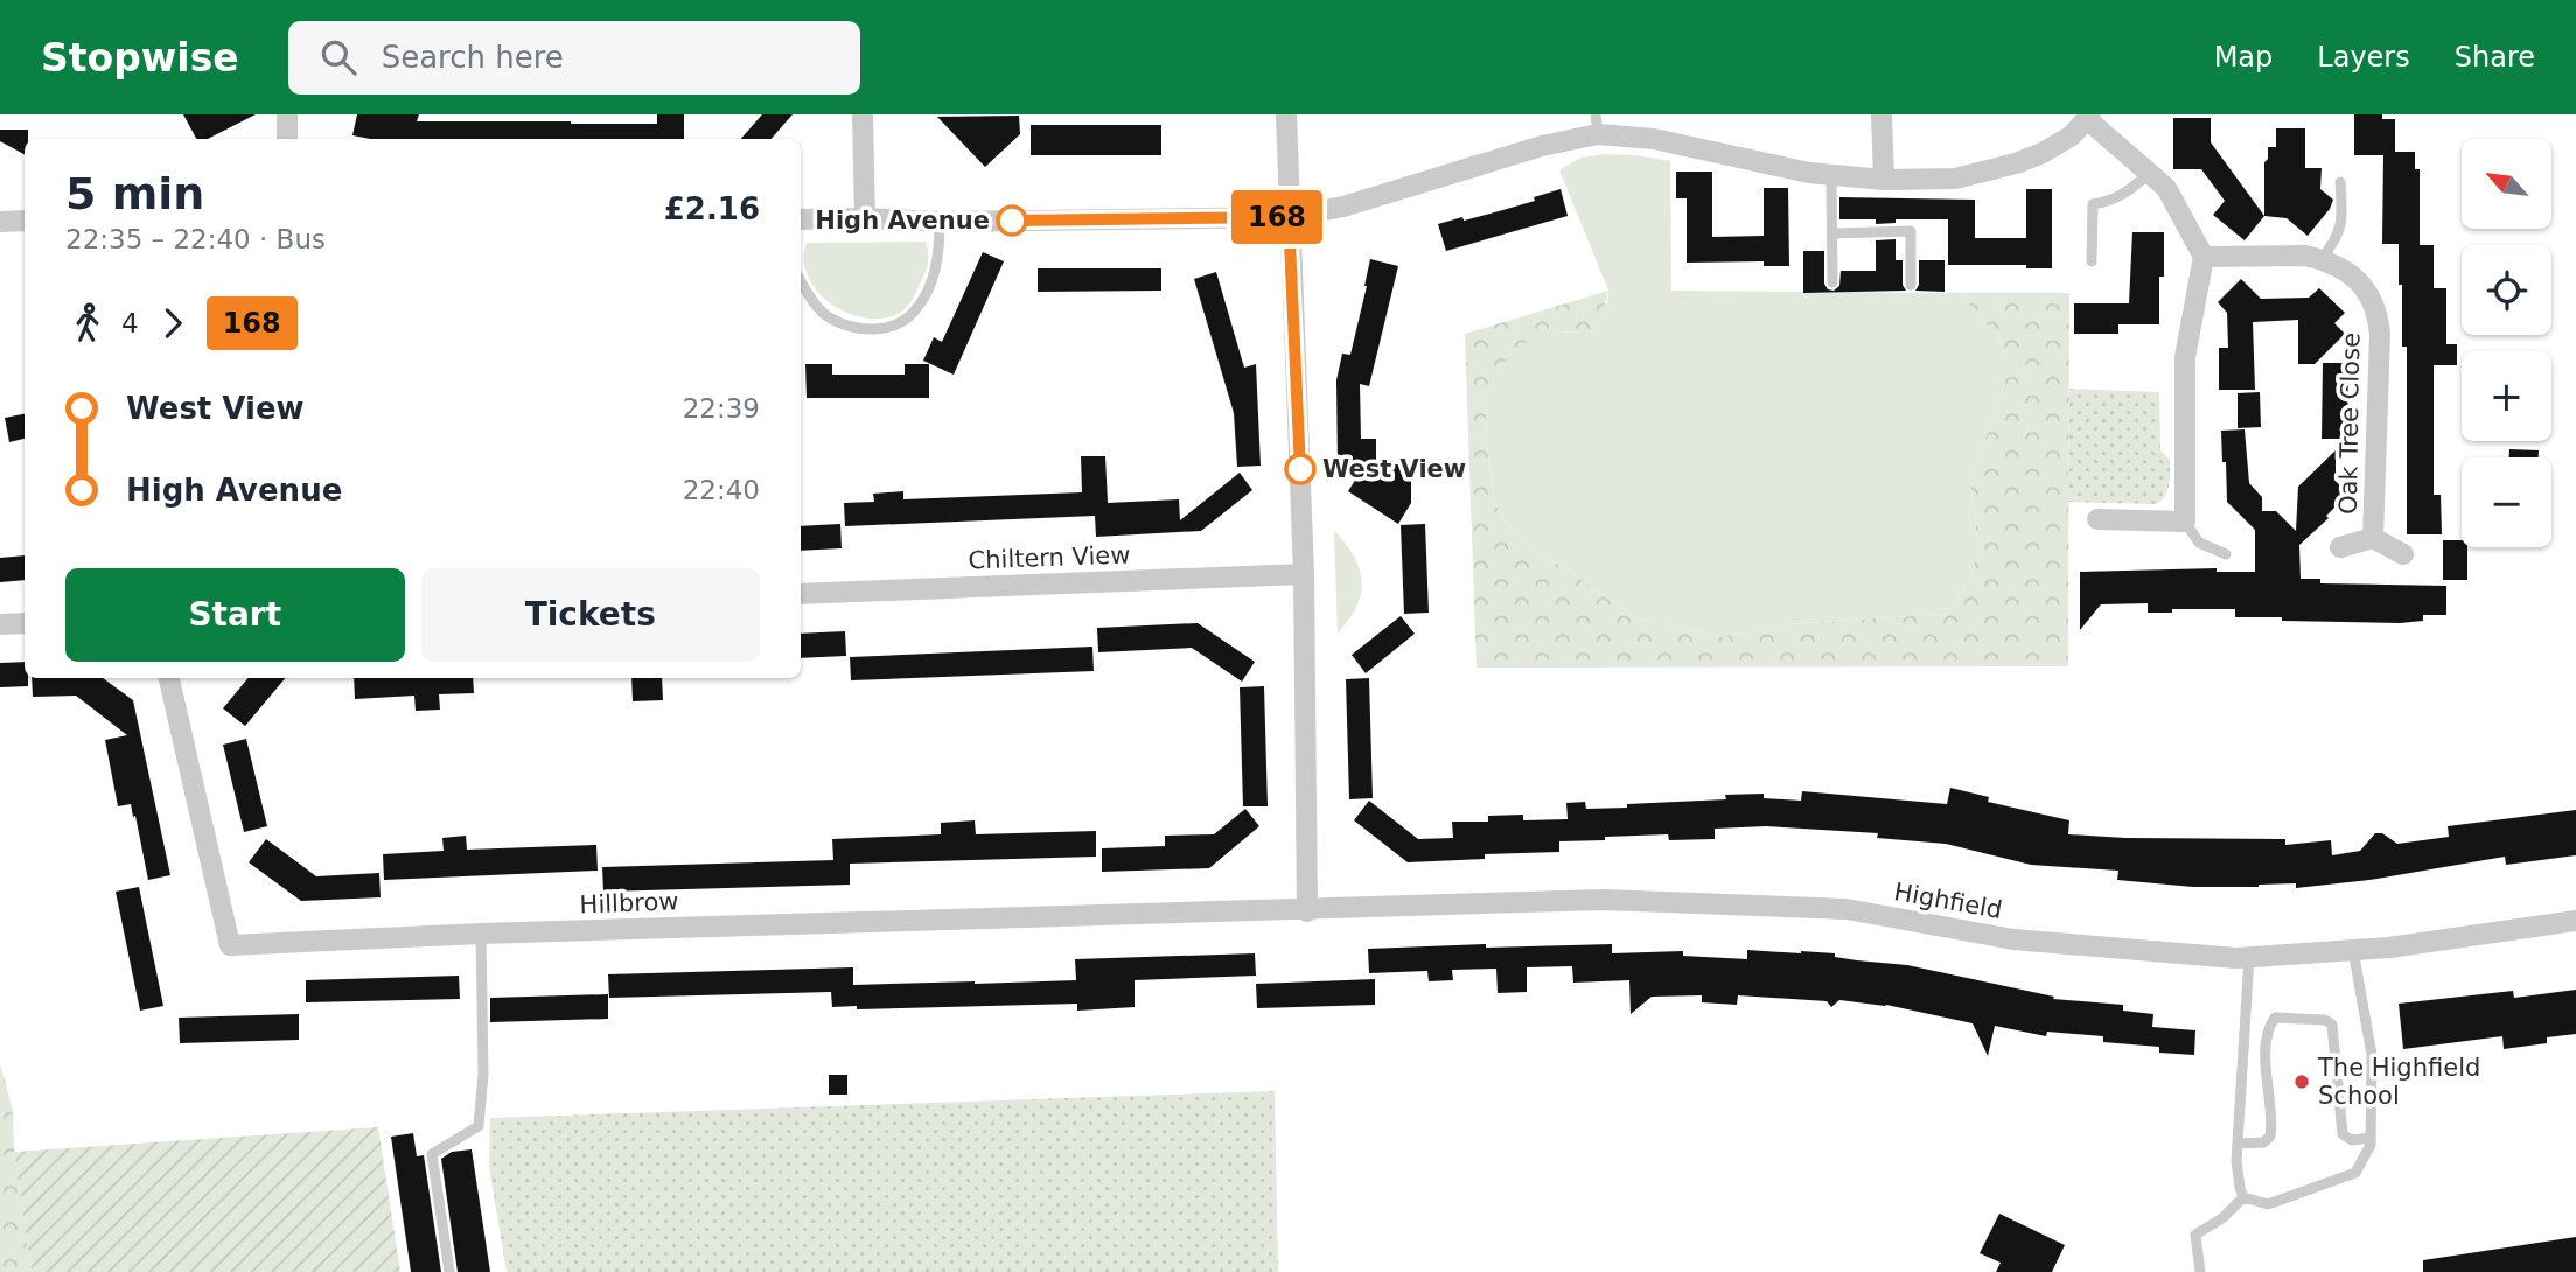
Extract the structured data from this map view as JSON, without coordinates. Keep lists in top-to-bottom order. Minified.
{"streets":{"street":["Oak Tree Close","Chiltern View","Highfield","Hillbrow"]},"crossings":[["Highfield","Hillbrow"]],"places":["High Avenue","West View","The Highfield School"],"lines":["bus line 168"],"north":"top left","page":{"header":"Stopwise","search":"Search here","nav":["Map","Layers","Share"],"on_map":"168","map_buttons":["+","−"],"heading":["5 min","22:35 – 22:40 · Bus","£2.16"],"legs":["4","168"],"list":[{"name":"West View","value":"22:39"},{"name":"High Avenue","value":"22:40"}],"buttons":["Start","Tickets"]}}
